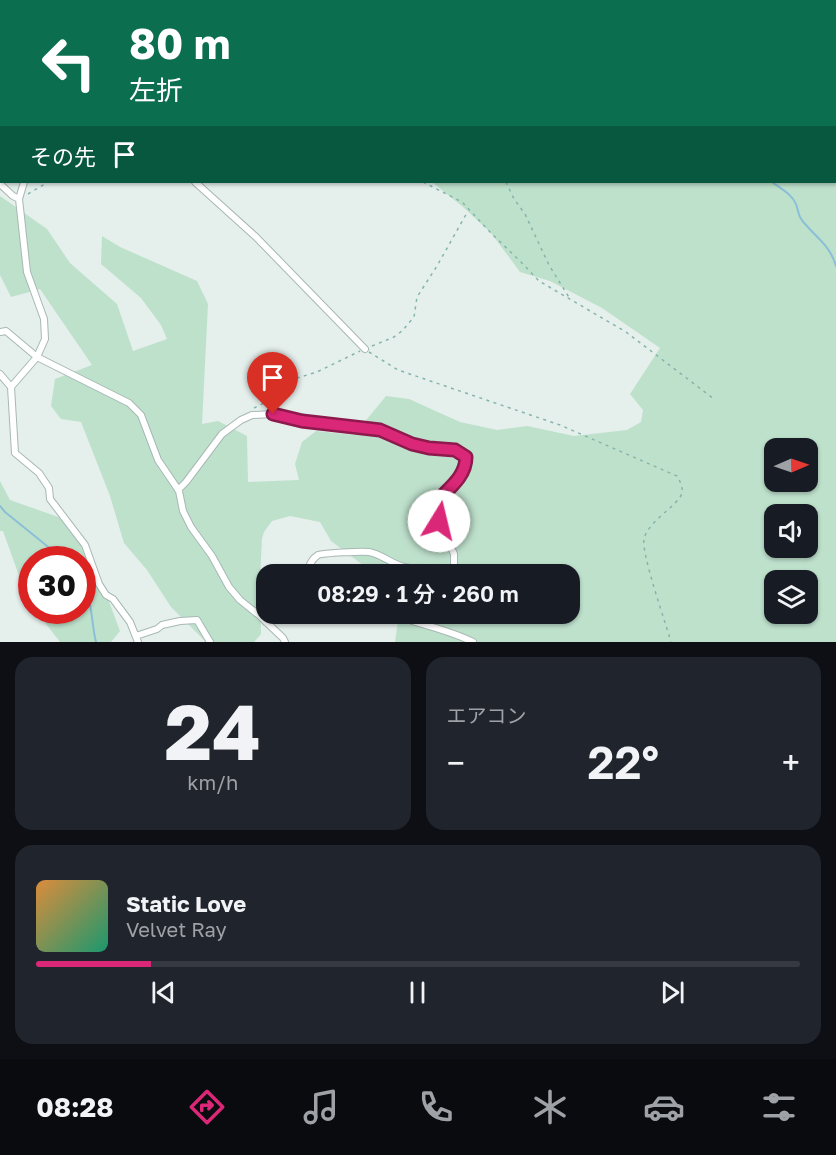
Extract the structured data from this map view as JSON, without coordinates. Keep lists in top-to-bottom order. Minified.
{"north":"right","page":{"turn":["80 m","左折"],"then":"その先","limit":"30","trip":"08:29 · 1 分 · 260 m","tile":[["24","km/h"],"エアコン"],"heat":["−","22°","+"],"song":["Static Love","Velvet Ray"],"tabs":"08:28"}}
